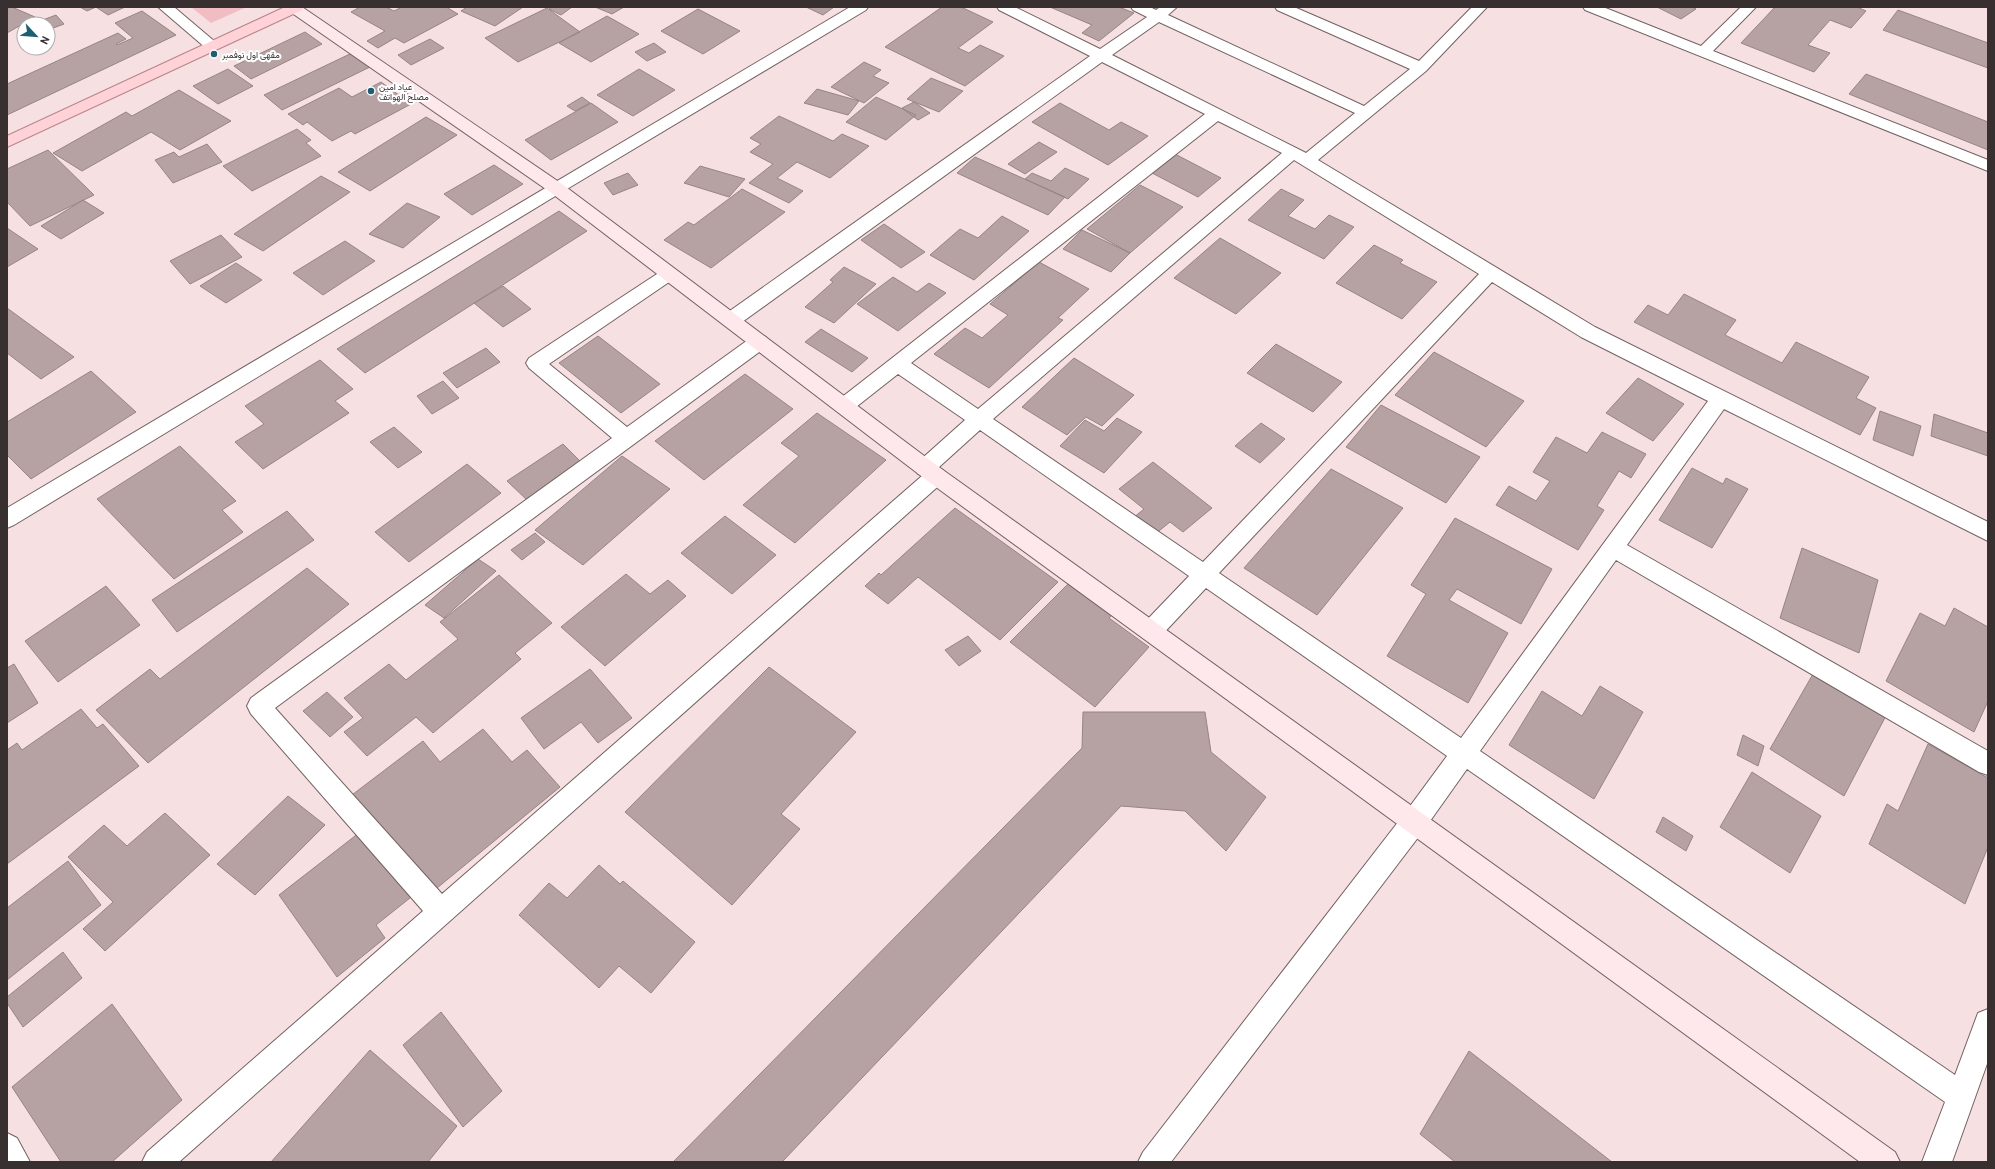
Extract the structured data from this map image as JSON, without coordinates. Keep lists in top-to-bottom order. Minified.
{"places":["مقهى اول نوفمبر","عياد امين مصلح الهواتف"],"north":"bottom right"}
